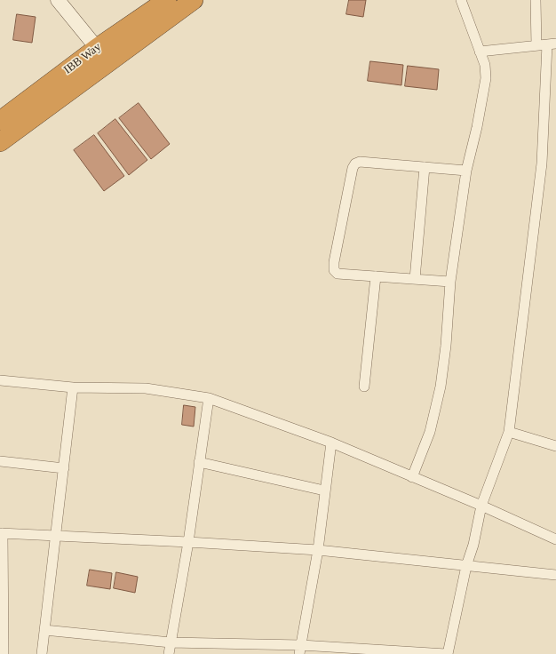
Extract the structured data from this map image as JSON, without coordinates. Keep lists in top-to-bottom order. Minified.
{"streets":{"highway":["IBB Way"]}}
